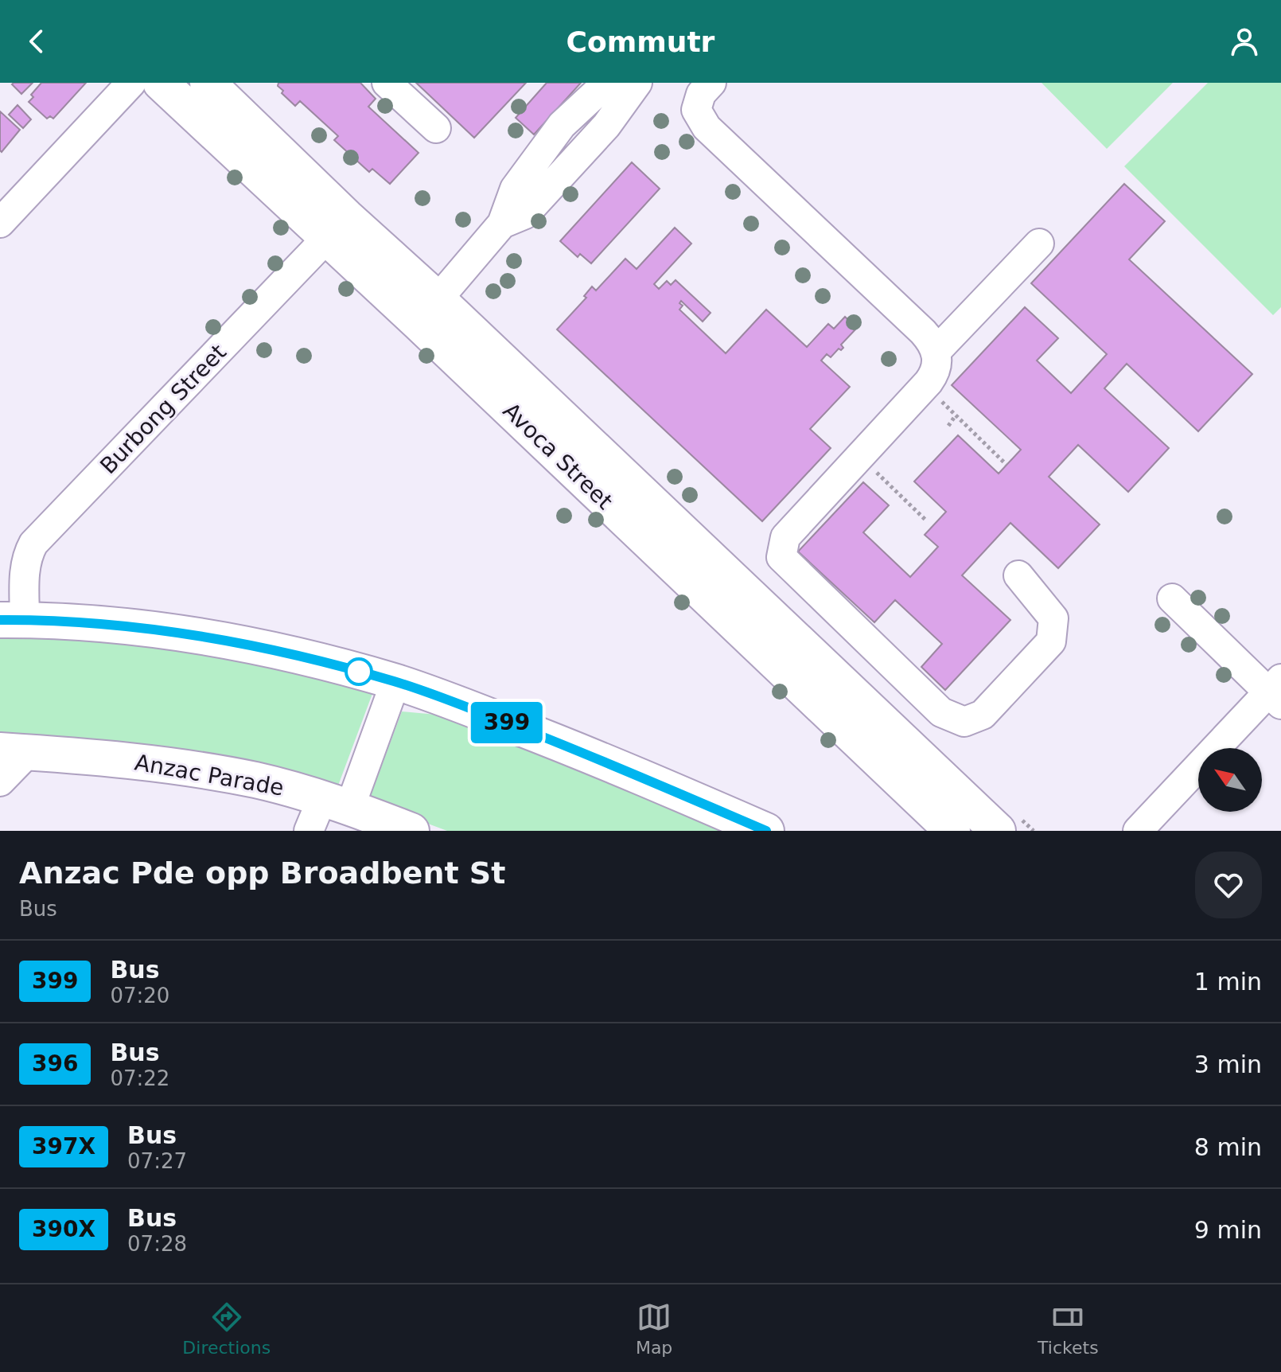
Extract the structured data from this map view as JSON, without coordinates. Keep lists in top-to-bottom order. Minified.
{"streets":{"main road":["Avoca Street","Anzac Parade"],"street":["Burbong Street"]},"crossings":[["Burbong Street","Avoca Street"]],"lines":["bus line 399"],"north":"top left","page":{"header":"Commutr","on_map":"399","heading":["Anzac Pde opp Broadbent St","Bus"],"list":[{"mark":"399","name":"Bus","note":"07:20","value":"1 min"},{"mark":"396","name":"Bus","note":"07:22","value":"3 min"},{"mark":"397X","name":"Bus","note":"07:27","value":"8 min"},{"mark":"390X","name":"Bus","note":"07:28","value":"9 min"}],"tabs":["Directions","Map","Tickets"]}}
